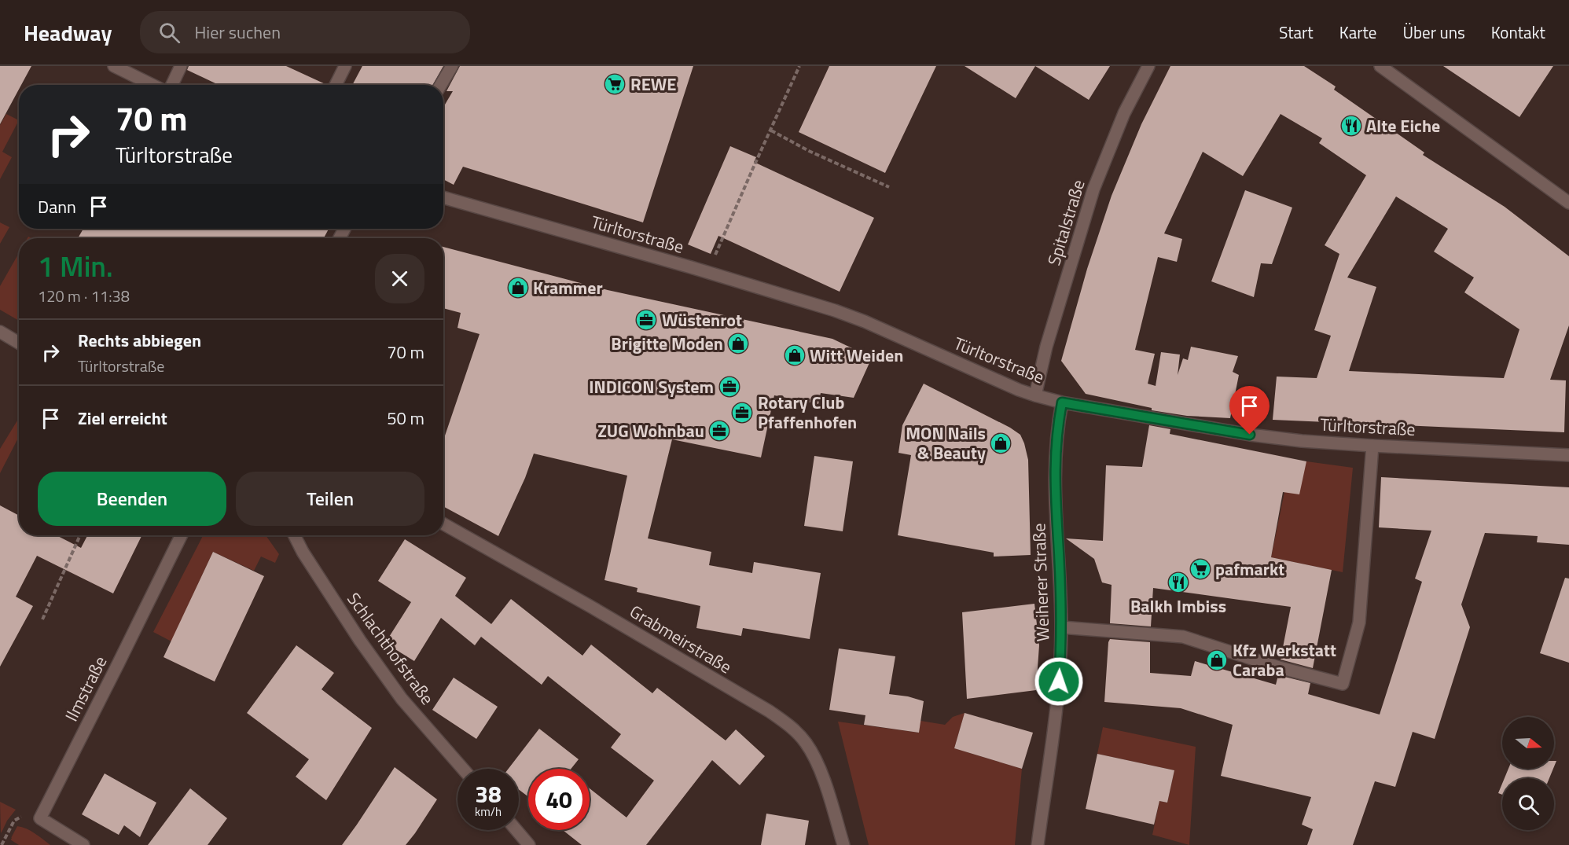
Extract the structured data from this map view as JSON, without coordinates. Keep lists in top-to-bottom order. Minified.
{"streets":{"street":["Spitalstraße","Türltorstraße","Weiherer Straße","Grabmeirstraße","Schlachthofstraße","Ilmstraße"]},"crossings":[["Spitalstraße","Türltorstraße"],["Türltorstraße","Weiherer Straße"]],"places":{"supermarket":["REWE","pafmarkt"],"restaurant":["Alte Eiche","Balkh Imbiss"],"shop":["Krammer","Brigitte Moden","Witt Weiden","MON Nails & Beauty","Kfz Werkstatt Caraba"],"office":["Wüstenrot","INDICON System","Rotary Club Pfaffenhofen","ZUG Wohnbau"]},"north":"right","page":{"header":"Headway","search":"Hier suchen","nav":["Start","Karte","Über uns","Kontakt"],"turn":["70 m","Türltorstraße"],"then":"Dann","heading":["1 Min.","120 m · 11:38"],"list":[{"name":"Rechts abbiegen","note":"Türltorstraße","value":"70 m"},{"name":"Ziel erreicht","value":"50 m"}],"buttons":["Beenden","Teilen"],"speed":"38 km/h","limit":"40"}}
